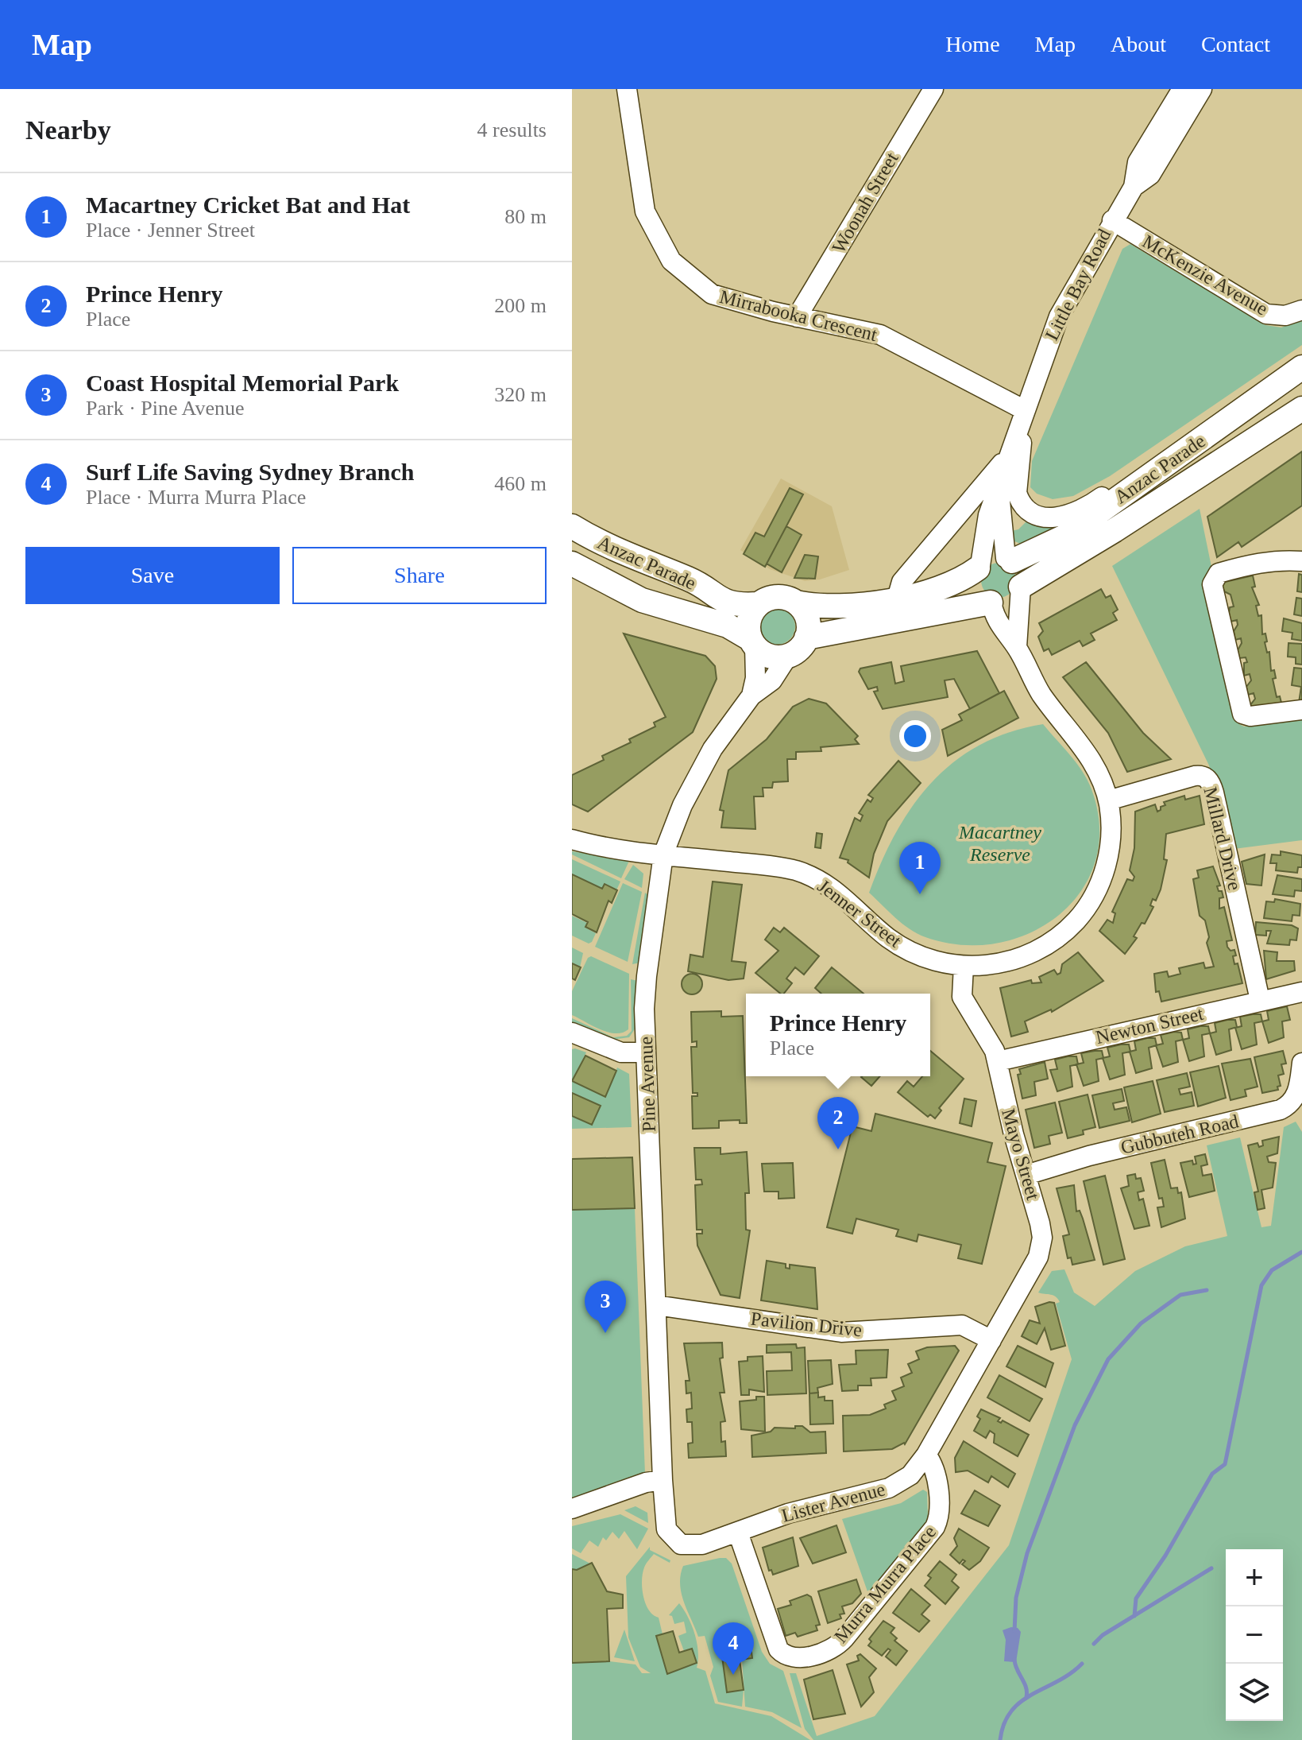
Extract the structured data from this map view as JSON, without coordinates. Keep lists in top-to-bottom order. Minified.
{"streets":{"main road":["Anzac Parade"],"street":["Woonah Street","McKenzie Avenue","Little Bay Road","Mirrabooka Crescent","Millard Drive","Jenner Street","Newton Street","Pine Avenue","Gubbuteh Road","Mayo Street","Pavilion Drive","Lister Avenue","Murra Murra Place"]},"crossings":[["Woonah Street","Mirrabooka Crescent"],["McKenzie Avenue","Little Bay Road"],["Little Bay Road","Mirrabooka Crescent"],["Little Bay Road","Anzac Parade"],["Little Bay Road","Jenner Street"],["Anzac Parade","Jenner Street"],["Anzac Parade","Pine Avenue"],["Millard Drive","Jenner Street"],["Millard Drive","Newton Street"],["Jenner Street","Pine Avenue"],["Jenner Street","Mayo Street"],["Newton Street","Mayo Street"],["Pine Avenue","Pavilion Drive"],["Pine Avenue","Lister Avenue"],["Gubbuteh Road","Mayo Street"],["Mayo Street","Pavilion Drive"],["Mayo Street","Lister Avenue"],["Pavilion Drive","Lister Avenue"],["Lister Avenue","Murra Murra Place"]],"parks":["Macartney Reserve"],"page":{"header":"Map","nav":["Home","Map","About","Contact"],"heading":["Nearby","4 results"],"list":[{"mark":"1","name":"Macartney Cricket Bat and Hat","note":"Place · Jenner Street","value":"80 m"},{"mark":"2","name":"Prince Henry","note":"Place","value":"200 m"},{"mark":"3","name":"Coast Hospital Memorial Park","note":"Park · Pine Avenue","value":"320 m"},{"mark":"4","name":"Surf Life Saving Sydney Branch","note":"Place · Murra Murra Place","value":"460 m"}],"buttons":["Save","Share"],"pins":["1","2","3","4"],"popup":["Prince Henry","Place"],"map_buttons":["+","−"]}}
